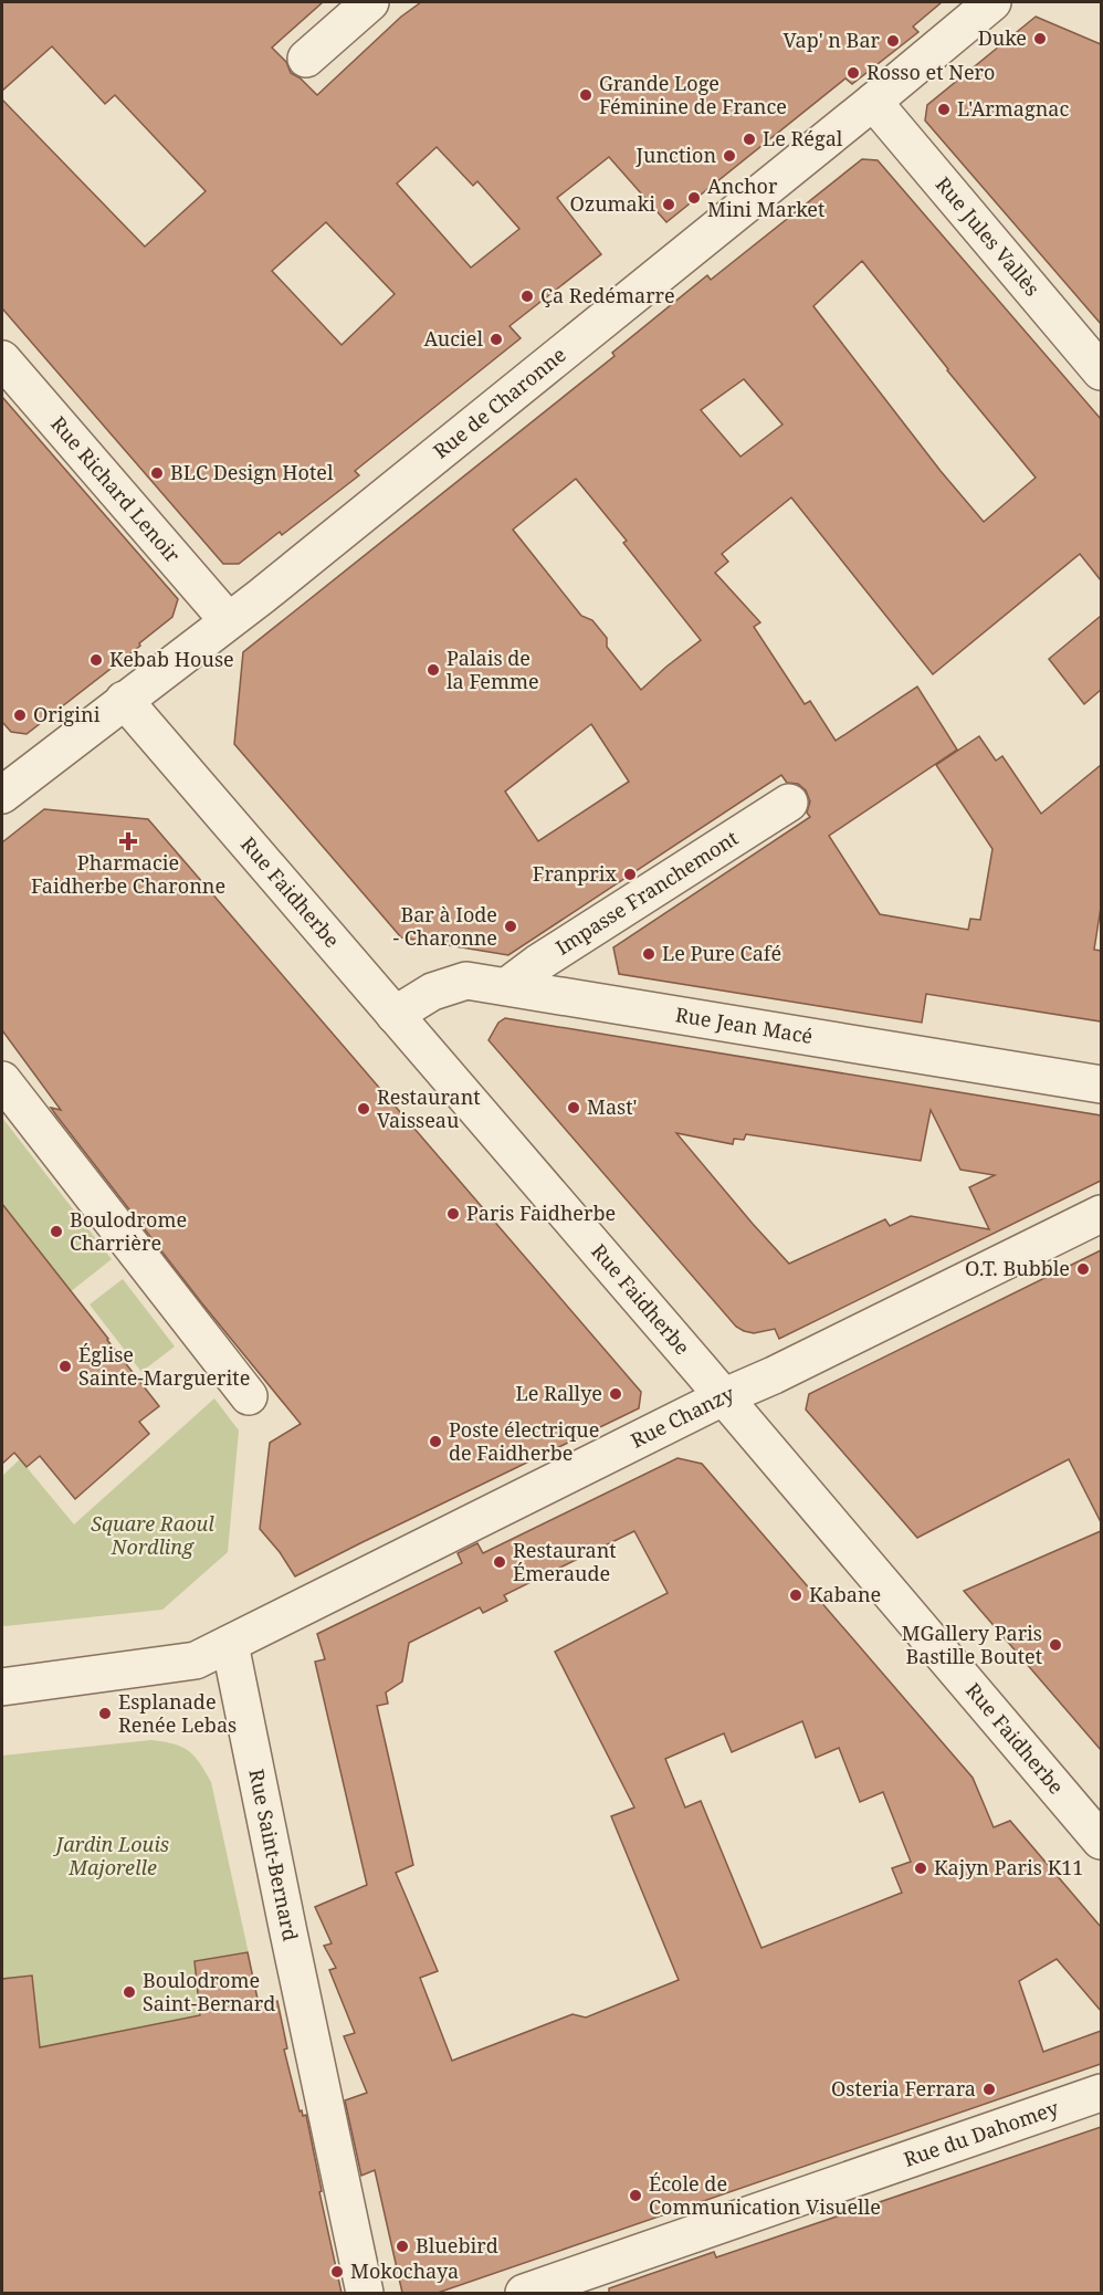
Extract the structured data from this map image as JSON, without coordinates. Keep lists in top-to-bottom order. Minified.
{"streets":{"street":["Rue Jules Vallès","Rue de Charonne","Rue Richard Lenoir","Rue Faidherbe","Impasse Franchemont","Rue Jean Macé","Rue Chanzy","Rue Saint-Bernard","Rue du Dahomey"]},"crossings":[["Rue Jules Vallès","Rue de Charonne"],["Rue de Charonne","Rue Richard Lenoir"],["Rue de Charonne","Rue Faidherbe"],["Rue Faidherbe","Rue Jean Macé"],["Rue Faidherbe","Rue Chanzy"],["Impasse Franchemont","Rue Jean Macé"],["Rue Chanzy","Rue Saint-Bernard"]],"parks":["Square Raoul Nordling","Jardin Louis Majorelle"],"places":{"other":["Duke","Vap' n Bar","Rosso et Nero","Grande Loge Féminine de France","L'Armagnac","Le Régal","Junction","Anchor Mini Market","Ozumaki","Ça Redémarre","Auciel","BLC Design Hotel","Kebab House","Palais de la Femme","Origini","Franprix","Bar à Iode - Charonne","Le Pure Café","Mast'","Restaurant Vaisseau","Paris Faidherbe","Boulodrome Charrière","O.T. Bubble","Église Sainte-Marguerite","Le Rallye","Poste électrique de Faidherbe","Restaurant Émeraude","Kabane","MGallery Paris Bastille Boutet","Esplanade Renée Lebas","Kajyn Paris K11","Boulodrome Saint-Bernard","Osteria Ferrara","École de Communication Visuelle","Bluebird","Mokochaya"],"health":["Pharmacie Faidherbe Charonne"]}}
